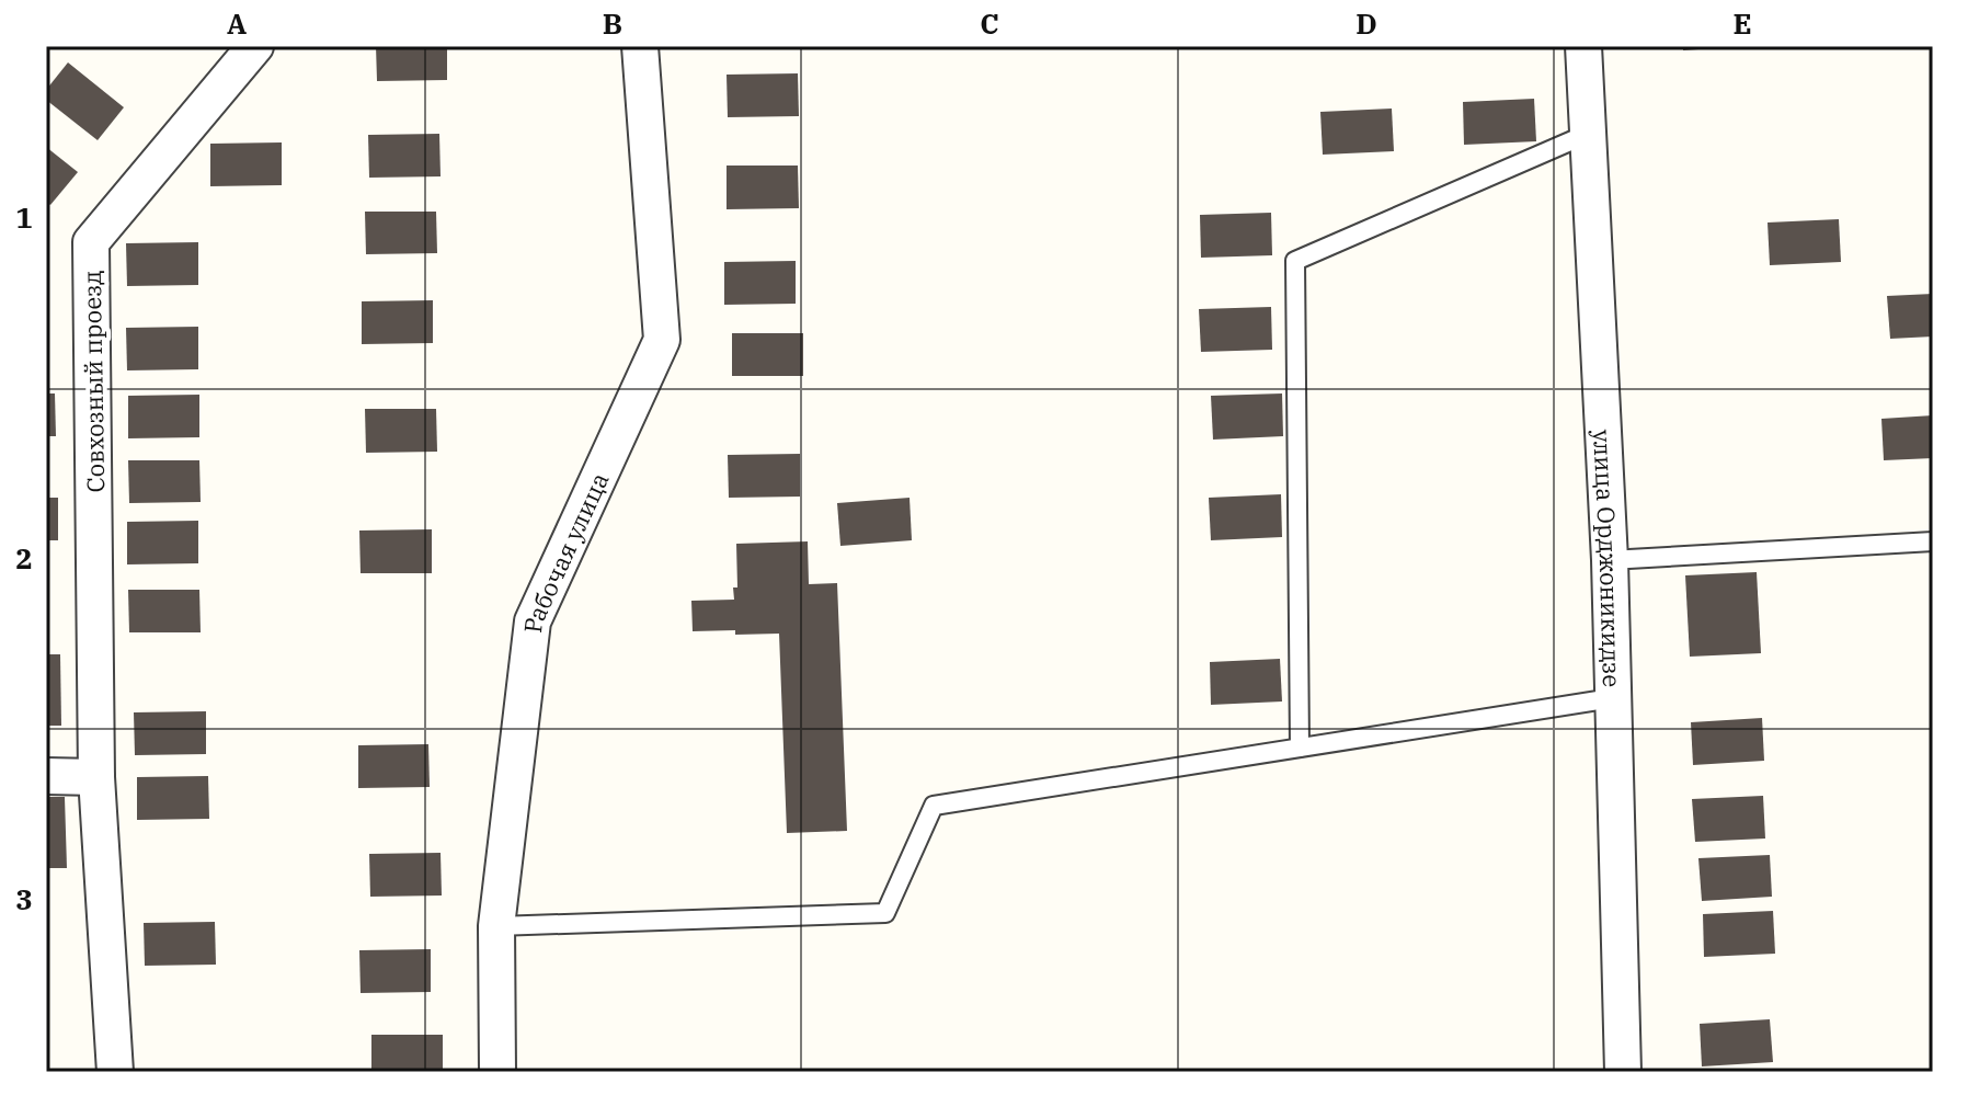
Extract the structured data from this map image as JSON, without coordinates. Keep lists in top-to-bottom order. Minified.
{"streets":{"street":["Совхозный проезд","Рабочая улица","улица Орджоникидзе"]},"grid":{"columns":["A","B","C","D","E"],"rows":["1","2","3"]}}
